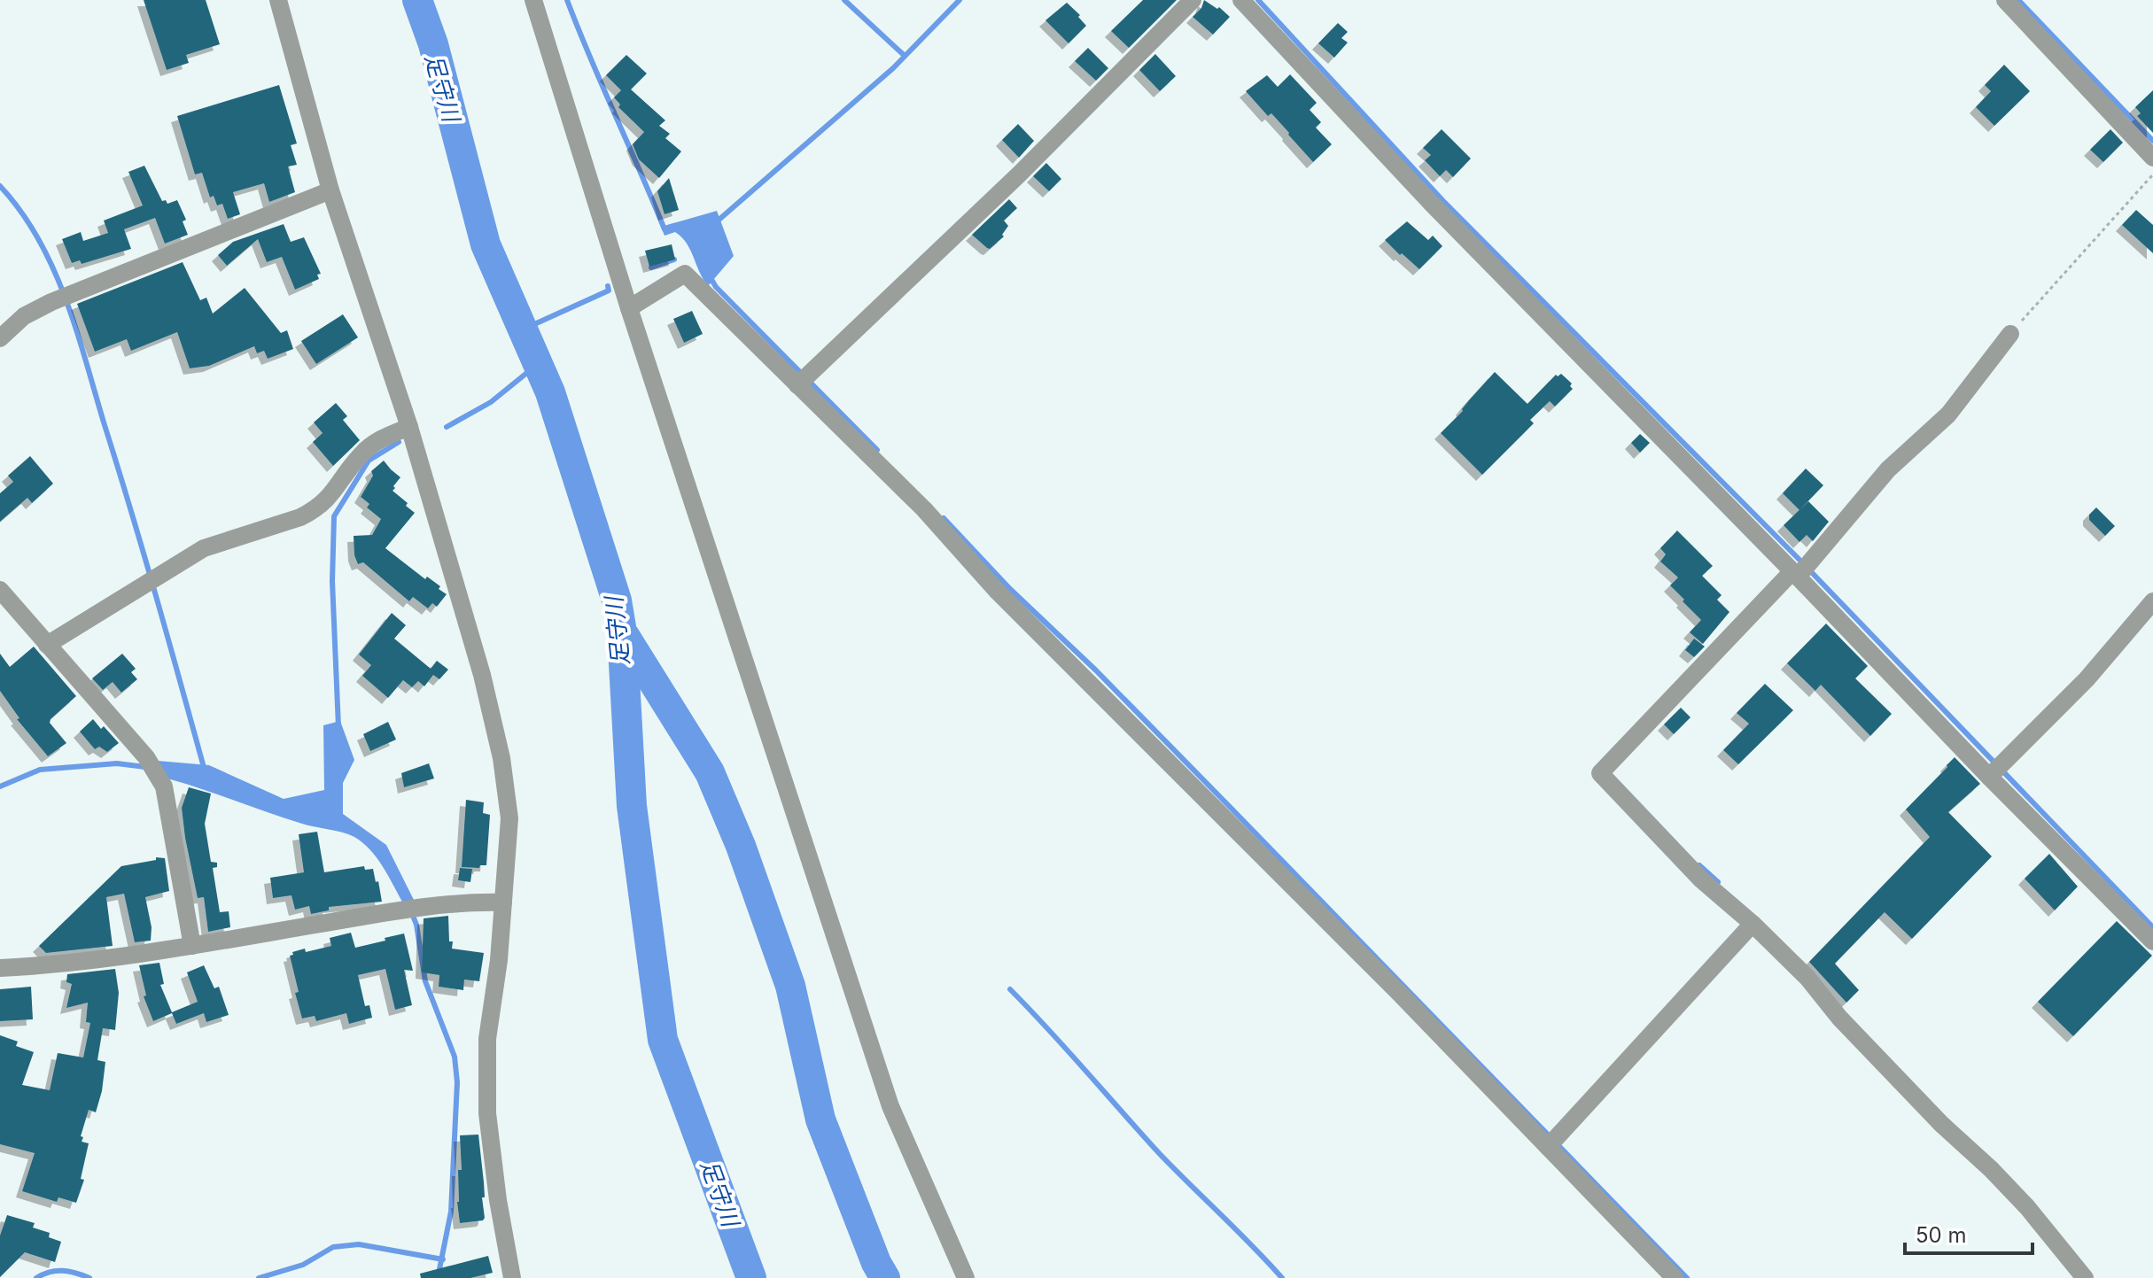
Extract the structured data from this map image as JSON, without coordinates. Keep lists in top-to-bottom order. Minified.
{"water":["足守川"],"scale_bar":"50 m"}
